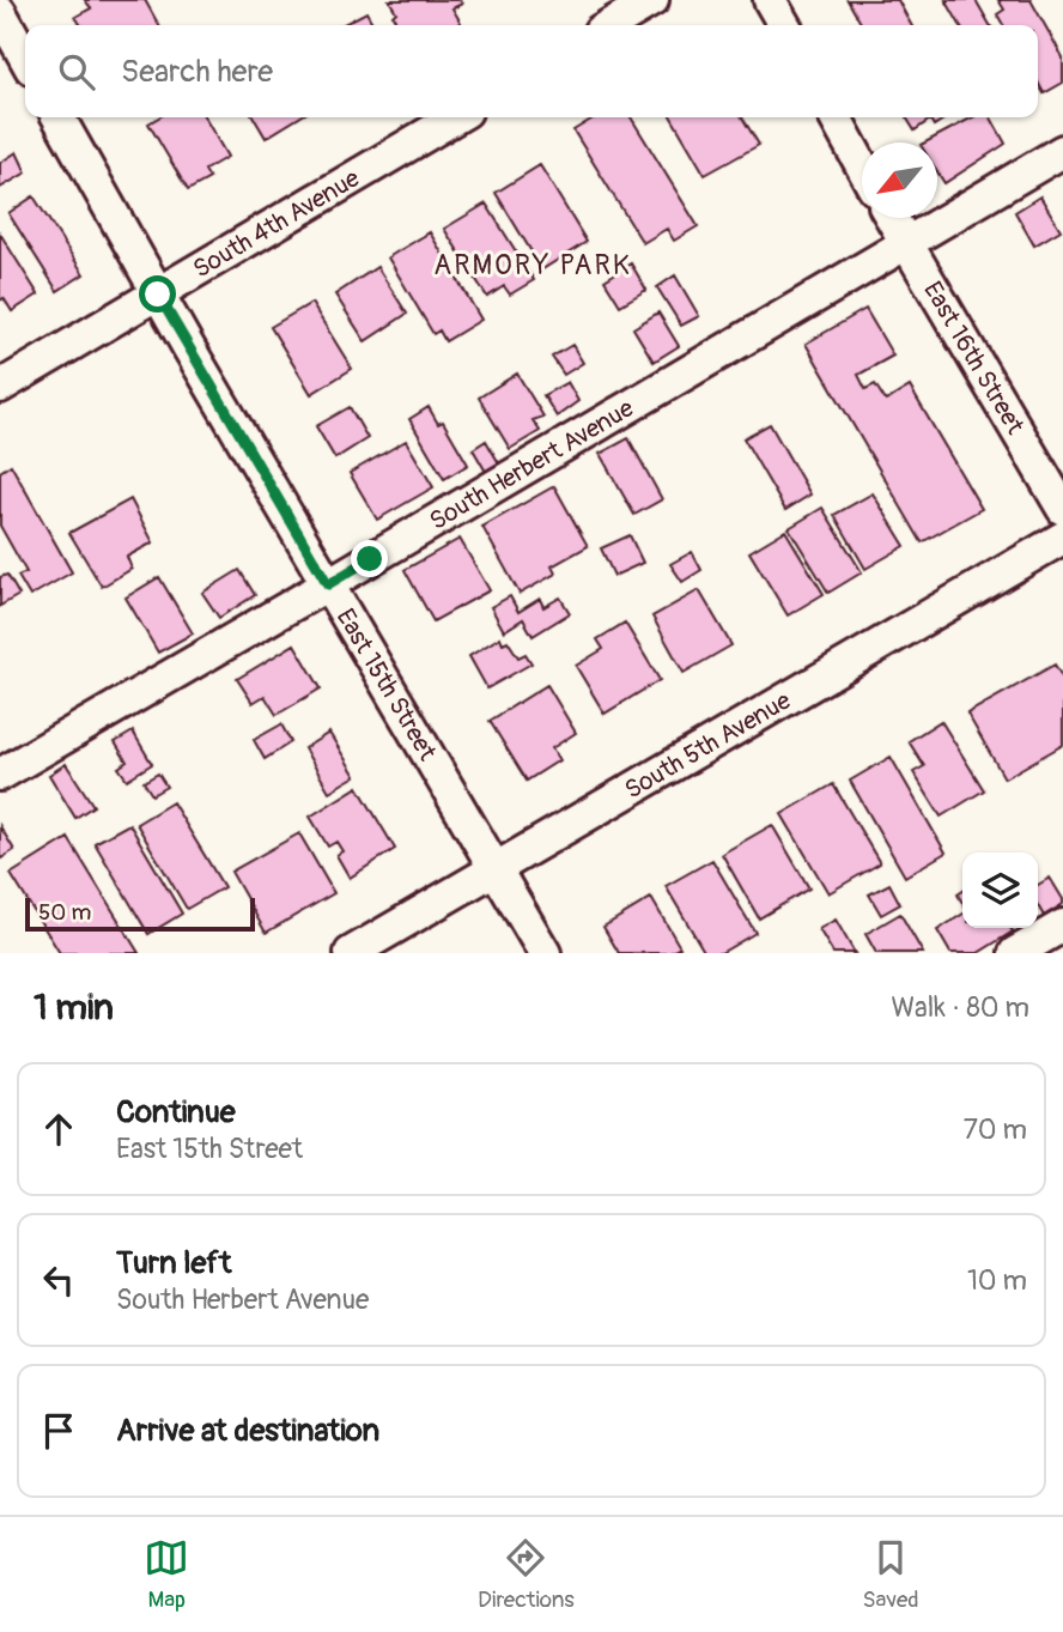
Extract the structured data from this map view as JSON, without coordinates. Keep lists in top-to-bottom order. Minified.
{"streets":{"street":["South 4th Avenue","East 16th Street","South Herbert Avenue","East 15th Street","South 5th Avenue"]},"crossings":[["South 4th Avenue","East 15th Street"],["East 16th Street","South Herbert Avenue"],["South Herbert Avenue","East 15th Street"],["East 15th Street","South 5th Avenue"]],"districts":["ARMORY PARK"],"scale_bar":"50 m","north":"bottom left","page":{"search":"Search here","scale":"50 m","heading":["1 min","Walk · 80 m"],"list":[["Continue","East 15th Street","70 m"],["Turn left","South Herbert Avenue","10 m"],"Arrive at destination"],"nav":["Map","Directions","Saved"]}}
